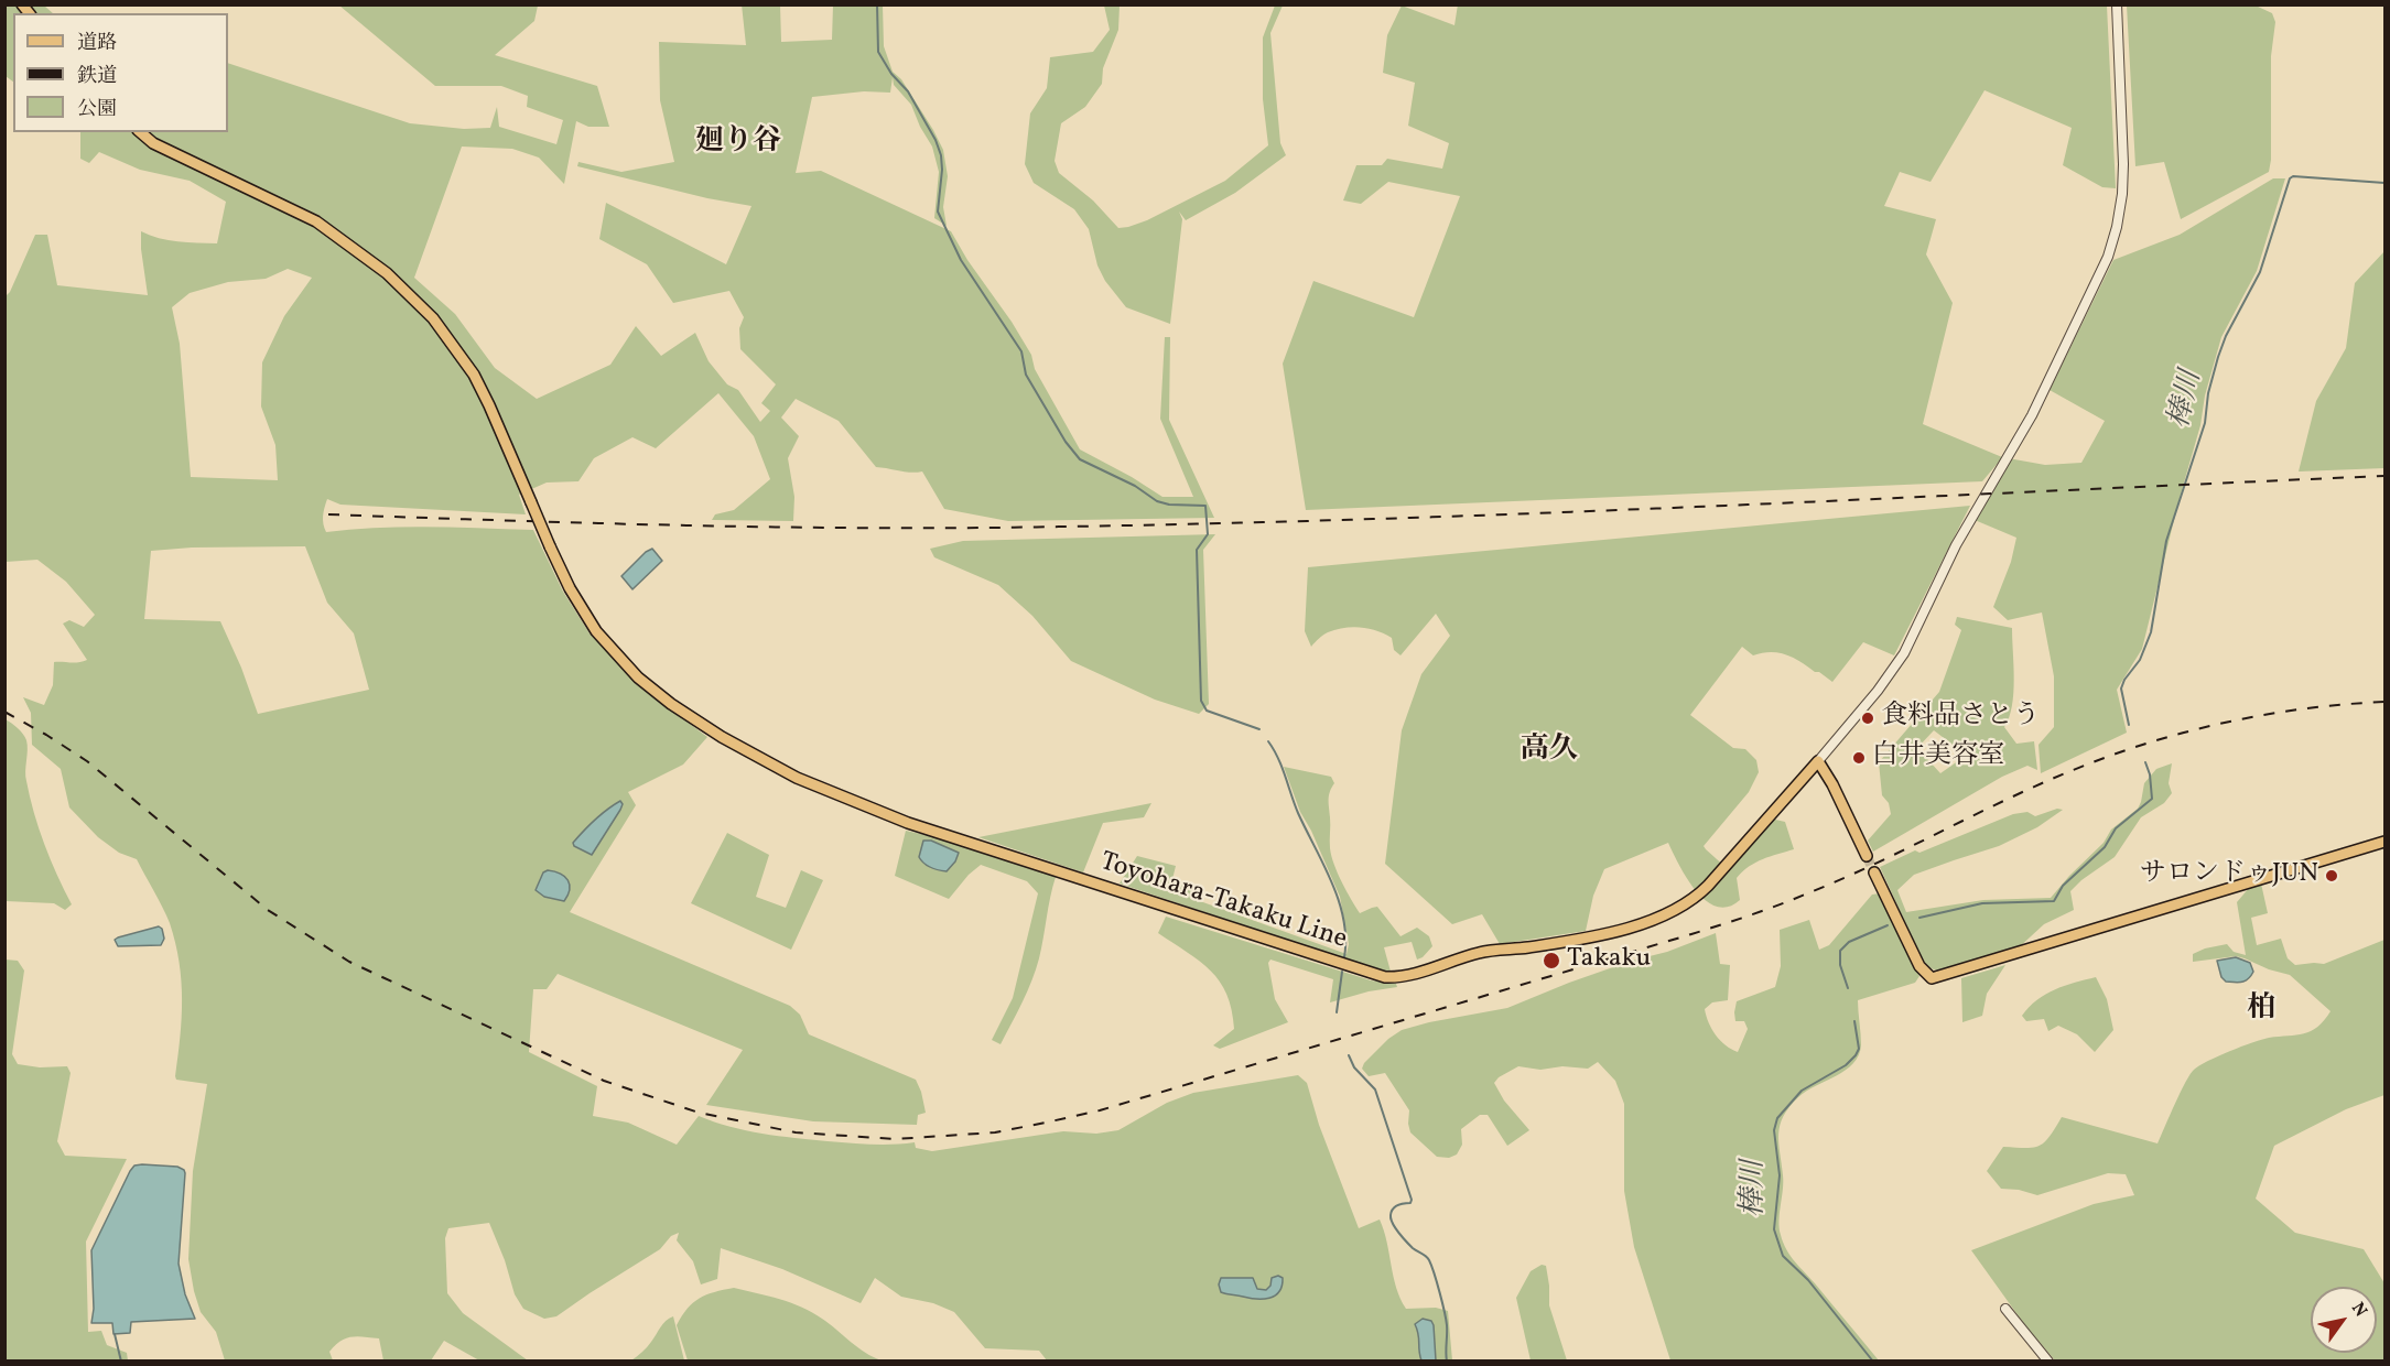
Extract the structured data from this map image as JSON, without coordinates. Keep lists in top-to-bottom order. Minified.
{"streets":{"main road":["Toyohara-Takaku Line"]},"districts":["廻り谷","高久","柏"],"water":["棒川"],"places":["食料品さとう","白井美容室","サロンドゥJUN","Takaku"],"legend":["道路","鉄道","公園"],"north":"top right"}
